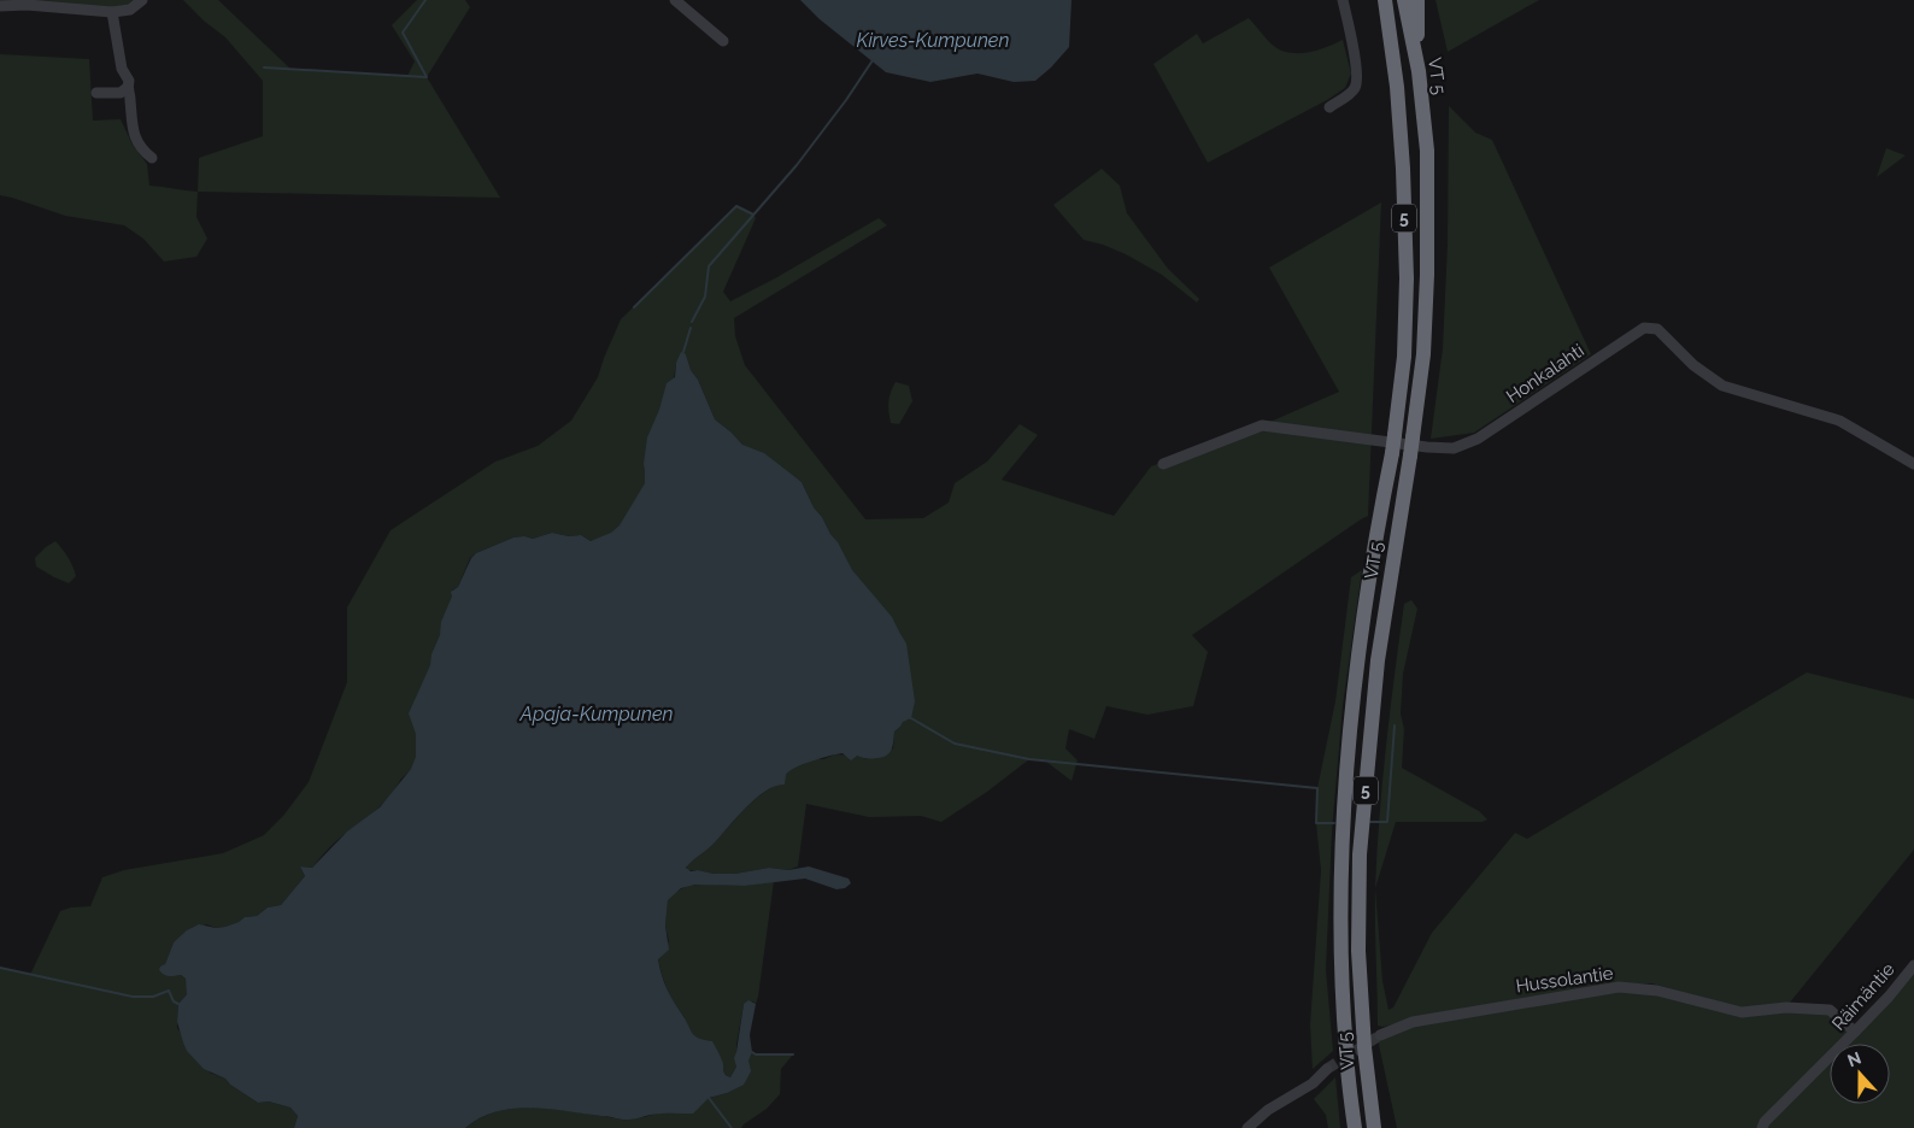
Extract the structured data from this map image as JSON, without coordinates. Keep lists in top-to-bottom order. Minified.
{"streets":{"highway":["VT 5","5"],"street":["Honkalahti","Hussolantie","Räimäntie"]},"crossings":[["Hussolantie","Räimäntie"]],"water":["Kirves-Kumpunen","Apaja-Kumpunen"],"north":"top"}
